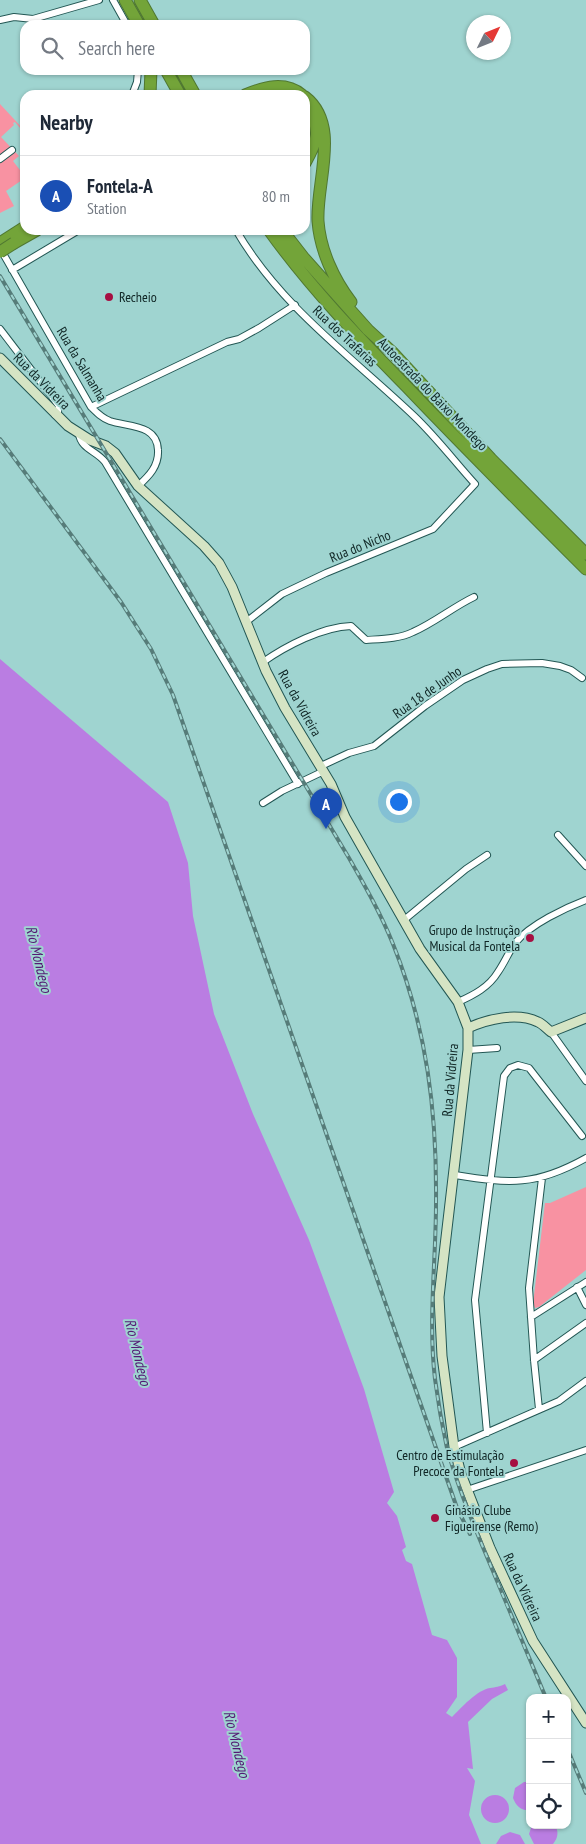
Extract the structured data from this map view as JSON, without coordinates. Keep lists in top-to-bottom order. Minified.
{"streets":{"highway":["Autoestrada do Baixo Mondego"],"street":["Rua dos Trafarias","Rua da Salmanha","Rua da Vidreira","Rua do Nicho","Rua 18 de Junho"]},"crossings":[["Rua dos Trafarias","Rua da Salmanha"],["Rua dos Trafarias","Rua do Nicho"],["Rua da Salmanha","Rua da Vidreira"],["Rua da Vidreira","Rua do Nicho"],["Rua da Vidreira","Rua 18 de Junho"]],"water":["Rio Mondego"],"places":["Recheio","Grupo de Instrução Musical da Fontela","Centro de Estimulação Precoce da Fontela","Ginásio Clube Figueirense (Remo)"],"north":"top right","page":{"search":"Search here","heading":"Nearby","list":[{"mark":"A","name":"Fontela-A","note":"Station","value":"80 m"}],"pins":"A","map_buttons":["+","−"]}}
